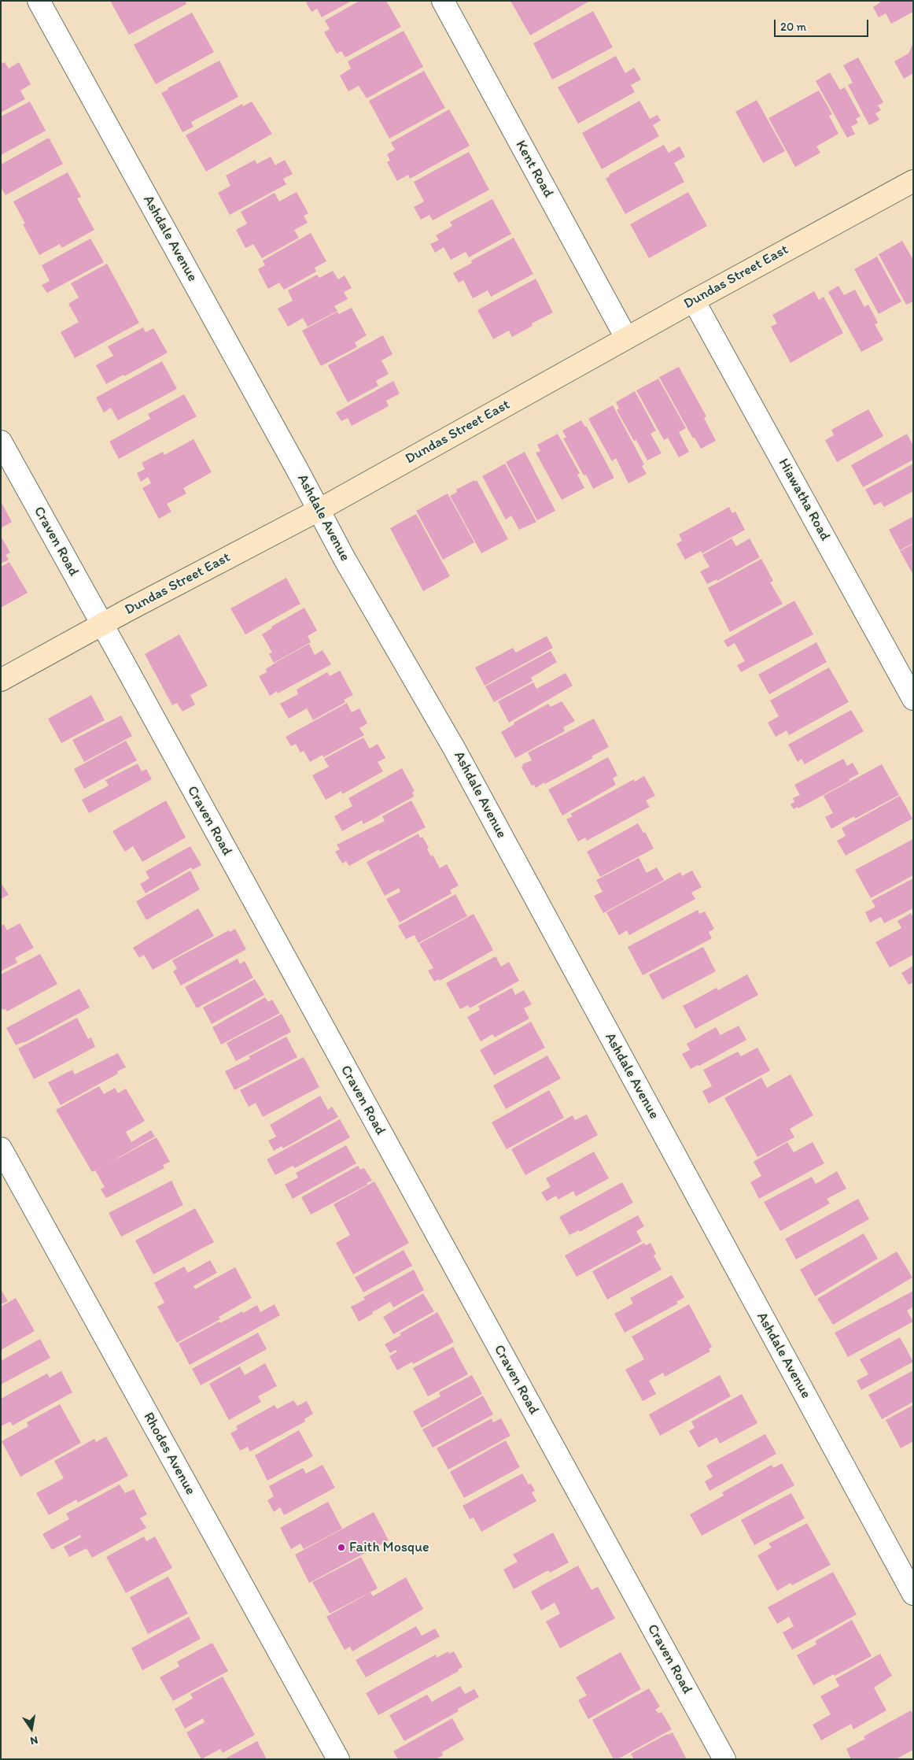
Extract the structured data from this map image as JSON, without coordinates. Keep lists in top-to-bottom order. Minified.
{"streets":{"street":["Kent Road","Ashdale Avenue","Dundas Street East","Hiawatha Road","Craven Road","Rhodes Avenue"]},"crossings":[["Kent Road","Dundas Street East"],["Ashdale Avenue","Dundas Street East"],["Dundas Street East","Hiawatha Road"],["Dundas Street East","Craven Road"]],"places":["Faith Mosque"],"scale_bar":"20 m","north":"bottom"}
